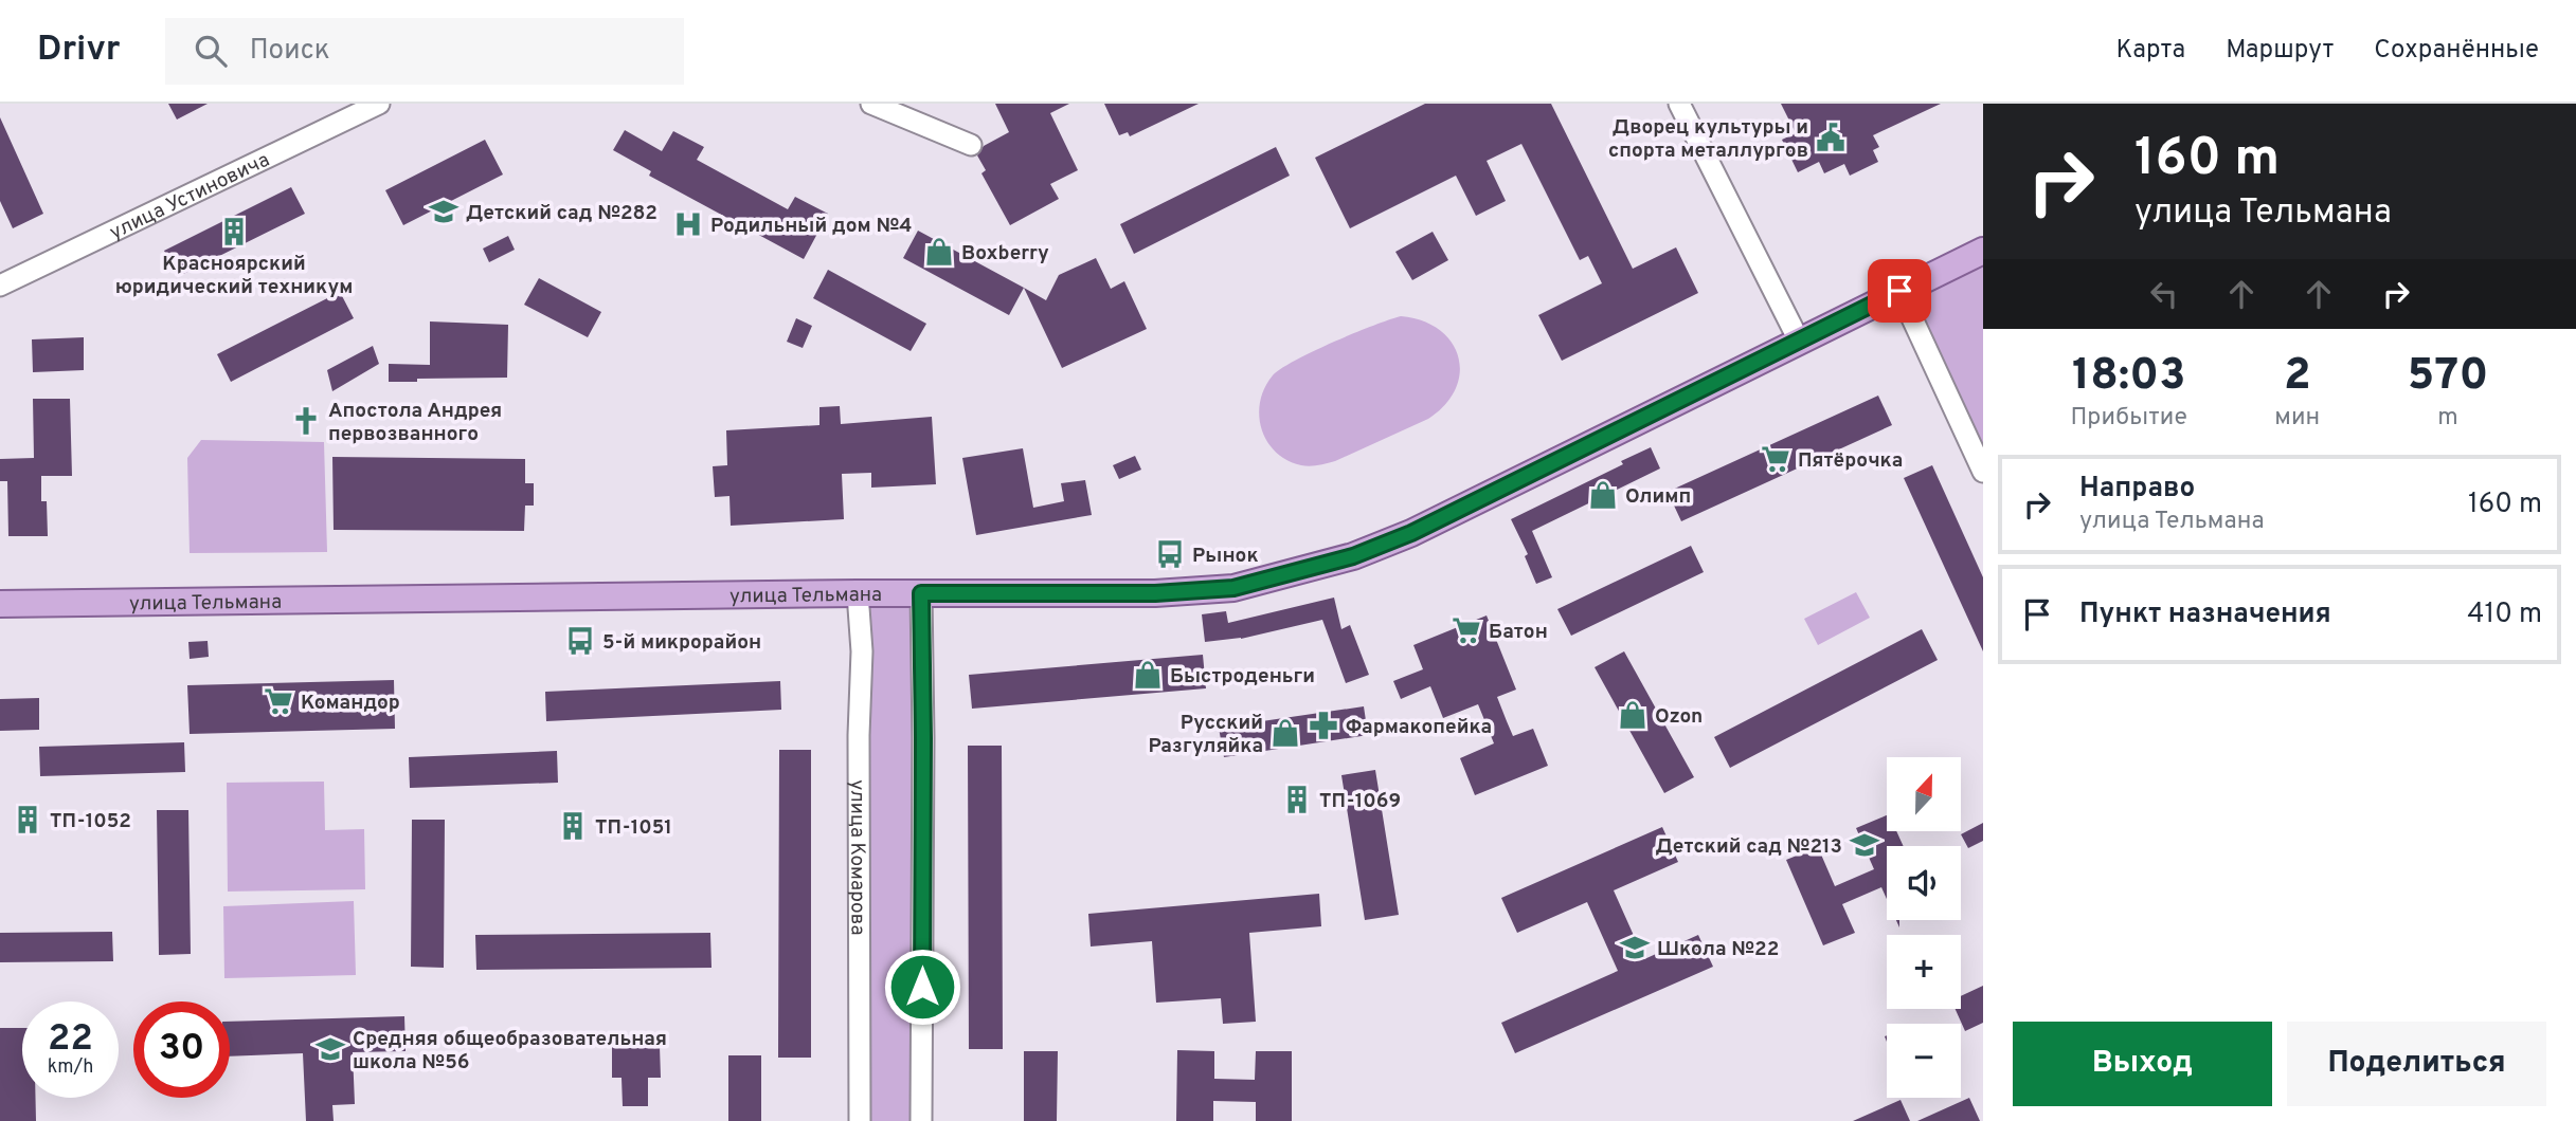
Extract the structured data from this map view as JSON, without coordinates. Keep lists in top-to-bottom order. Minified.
{"streets":{"main road":["улица Тельмана"],"street":["улица Устиновича","улица Комарова"]},"crossings":[["улица Тельмана","улица Комарова"]],"places":{"public building":["Дворец культуры и спорта металлургов"],"school or university":["Детский сад №282","Детский сад №213","Школа №22","Средняя общеобразовательная школа №56"],"hospital":["Родильный дом №4"],"building":["Красноярский юридический техникум","ТП-1069","ТП-1052","ТП-1051"],"shop":["Boxberry","Олимп","Быстроденьги","Ozon","Русский Разгуляйка"],"church":["Апостола Андрея первозванного"],"supermarket":["Пятёрочка","Батон","Командор"],"bus stop":["Рынок","5-й микрорайон"],"pharmacy":["Фармакопейка"]},"north":"top","page":{"header":"Drivr","search":"Поиск","nav":["Карта","Маршрут","Сохранённые"],"turn":["160 m","улица Тельмана"],"eta":["18:03","Прибытие","2","мин","570","m"],"list":[{"name":"Направо","note":"улица Тельмана","value":"160 m"},{"name":"Пункт назначения","value":"410 m"}],"map_buttons":["+","−"],"speed":"22 km/h","limit":"30","buttons":["Выход","Поделиться"]}}
